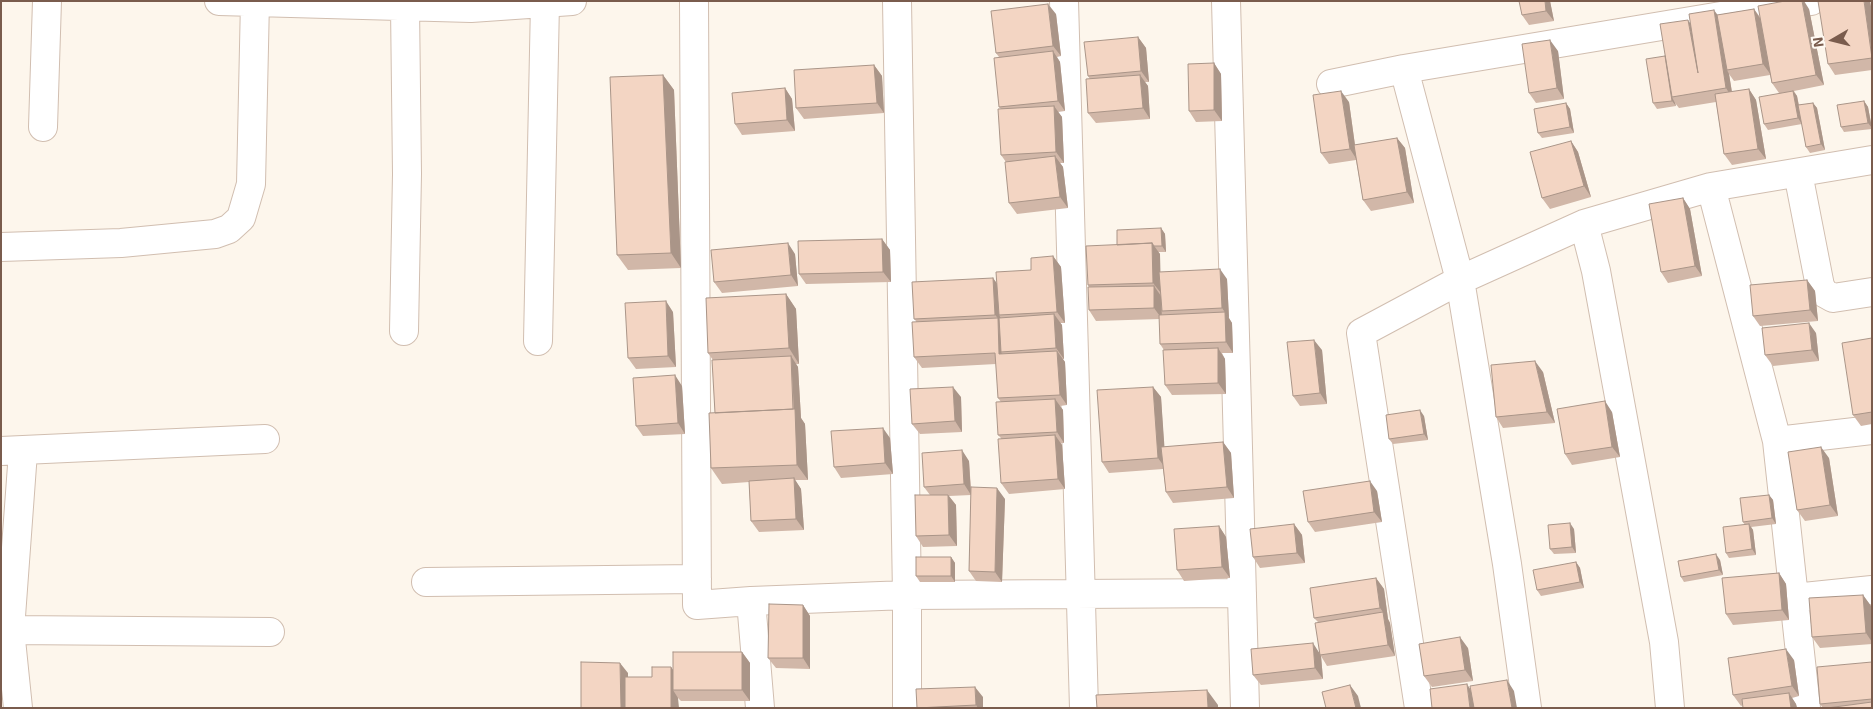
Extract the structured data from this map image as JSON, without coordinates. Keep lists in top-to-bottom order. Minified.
{"north":"left"}
